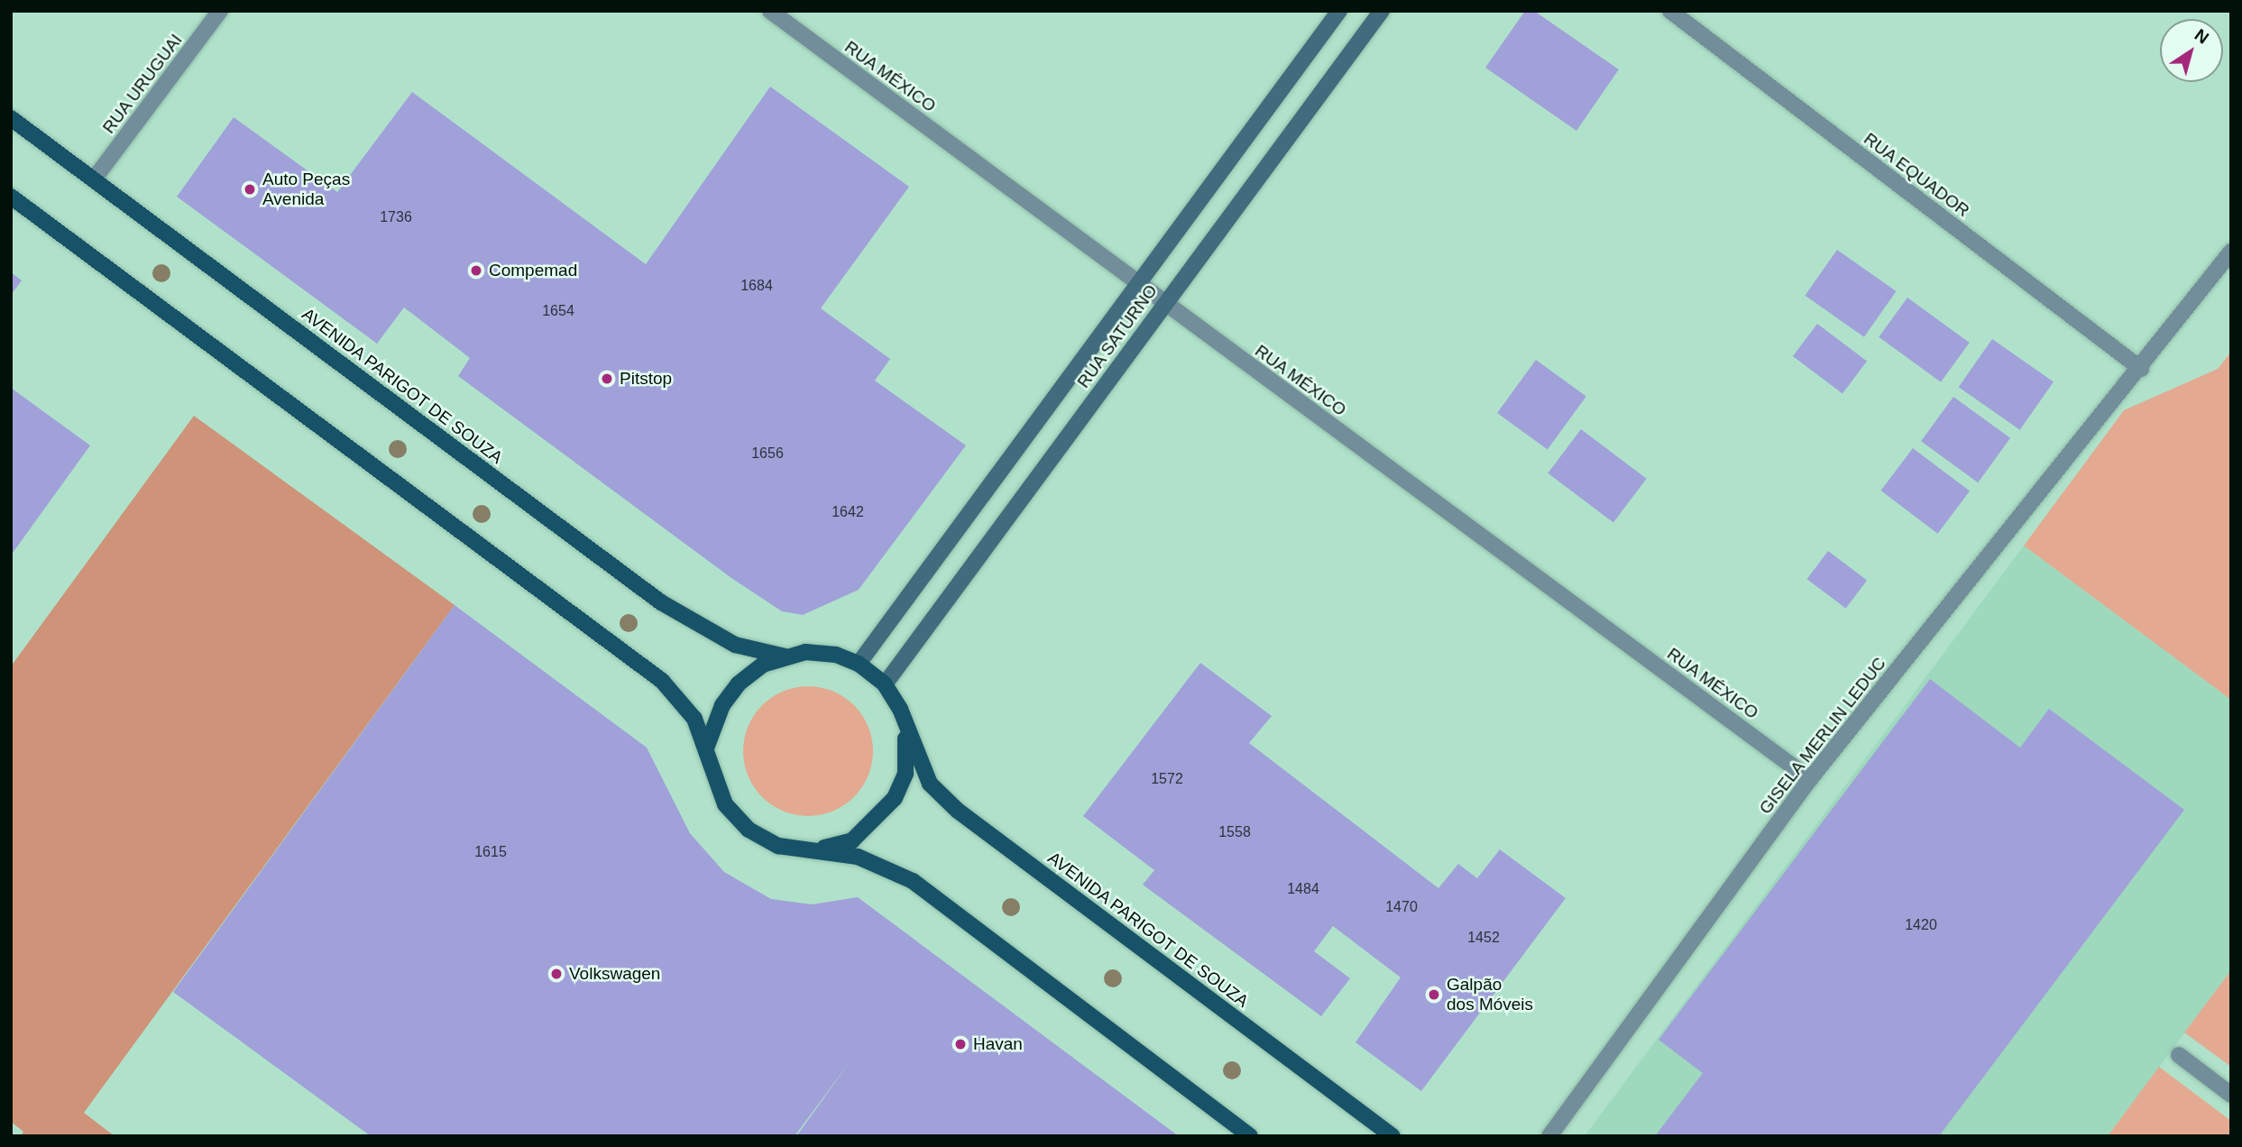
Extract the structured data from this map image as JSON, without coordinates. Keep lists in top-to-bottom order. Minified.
{"streets":{"main road":["AVENIDA PARIGOT DE SOUZA"],"street":["RUA MÉXICO","RUA URUGUAI","RUA EQUADOR","RUA SATURNO","GISELA MERLIN LEDUC"]},"crossings":[["RUA MÉXICO","RUA SATURNO"],["RUA MÉXICO","GISELA MERLIN LEDUC"],["RUA URUGUAI","AVENIDA PARIGOT DE SOUZA"],["RUA EQUADOR","GISELA MERLIN LEDUC"],["RUA SATURNO","AVENIDA PARIGOT DE SOUZA"]],"places":["Auto Peças Avenida","Compemad","Pitstop","Volkswagen","Galpão dos Móveis","Havan"],"house_numbers":["1736","1684","1654","1656","1642","1572","1558","1615","1484","1470","1420","1452"],"north":"top right"}
